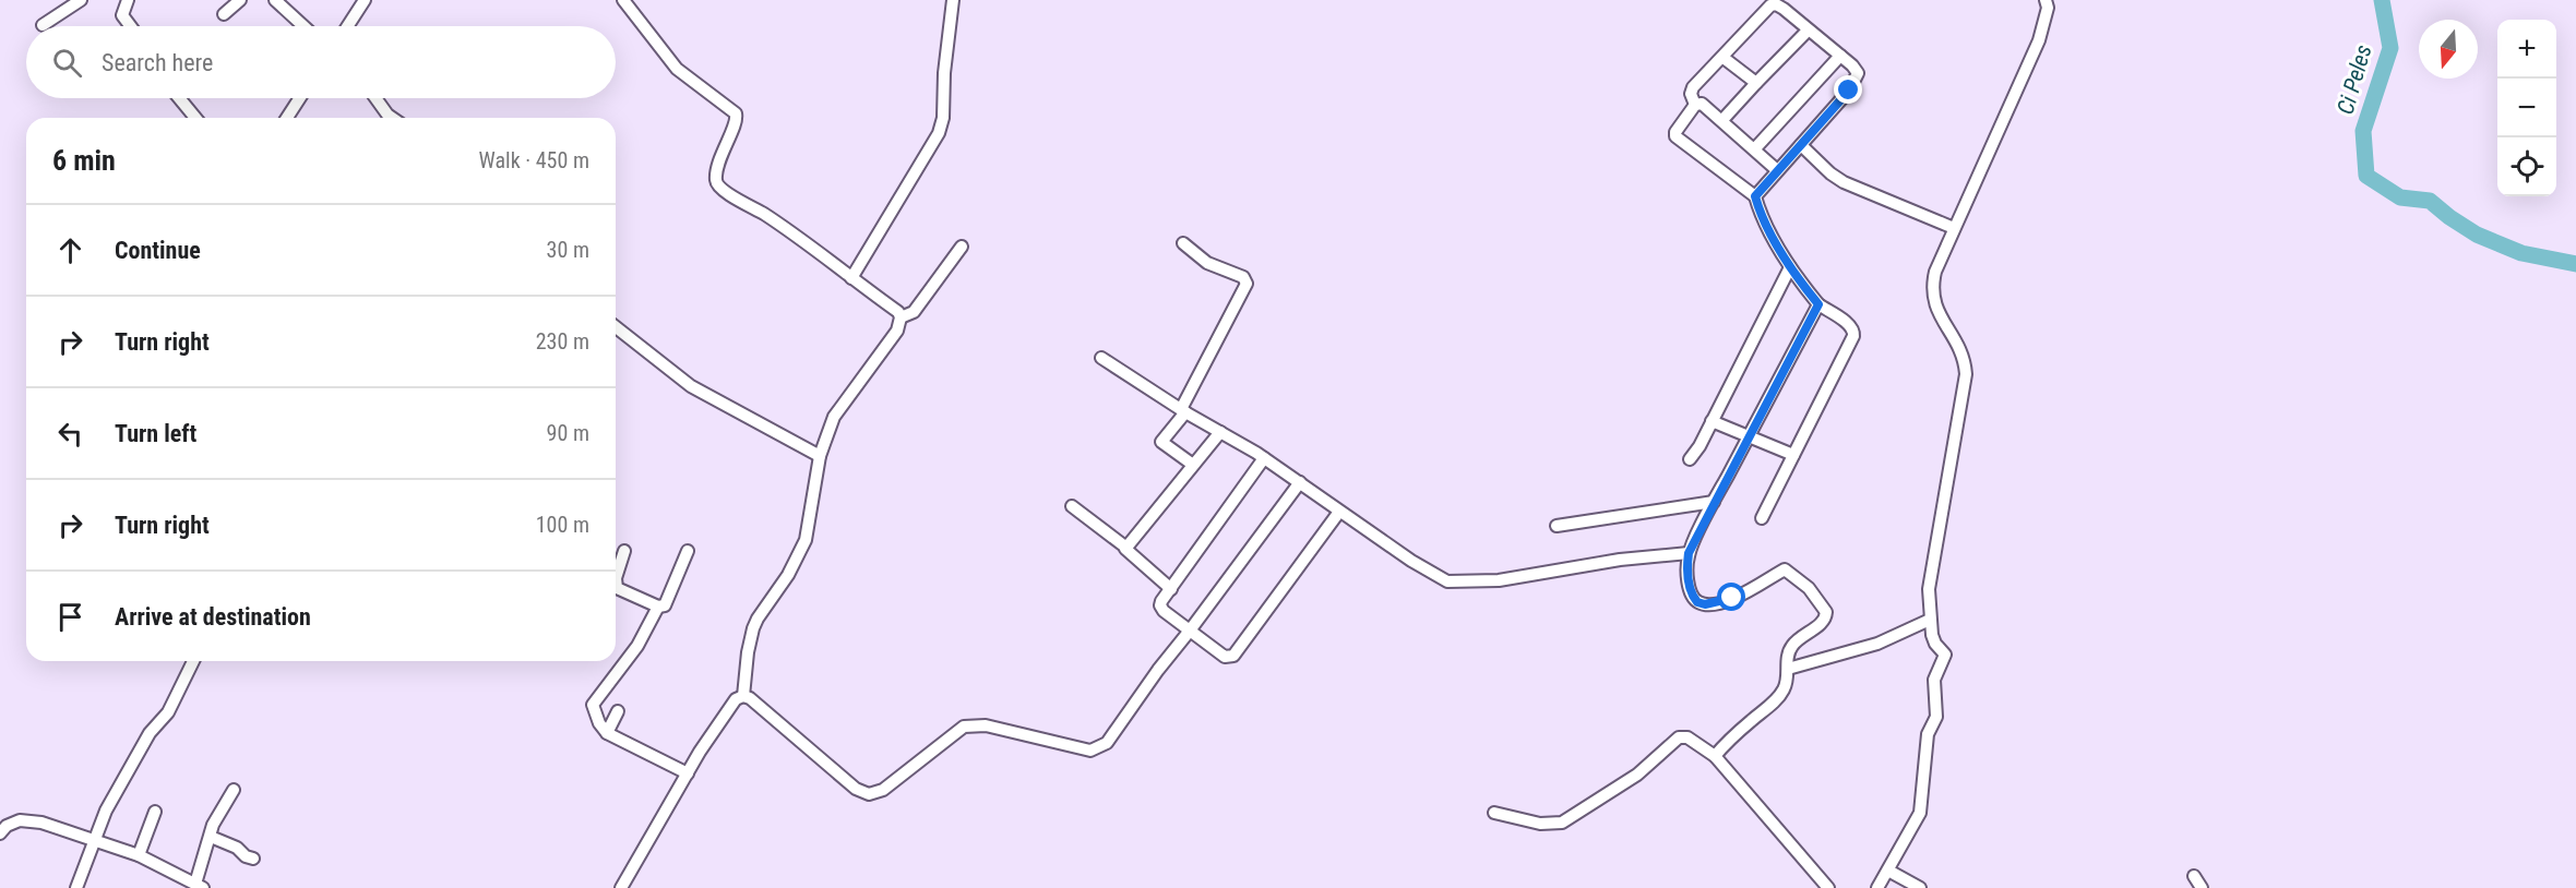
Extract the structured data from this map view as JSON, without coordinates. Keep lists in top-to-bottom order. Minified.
{"water":["Ci Peles"],"north":"bottom","page":{"map_buttons":["+","−"],"search":"Search here","heading":["6 min","Walk · 450 m"],"list":[["Continue","30 m"],["Turn right","230 m"],["Turn left","90 m"],["Turn right","100 m"],"Arrive at destination"]}}
